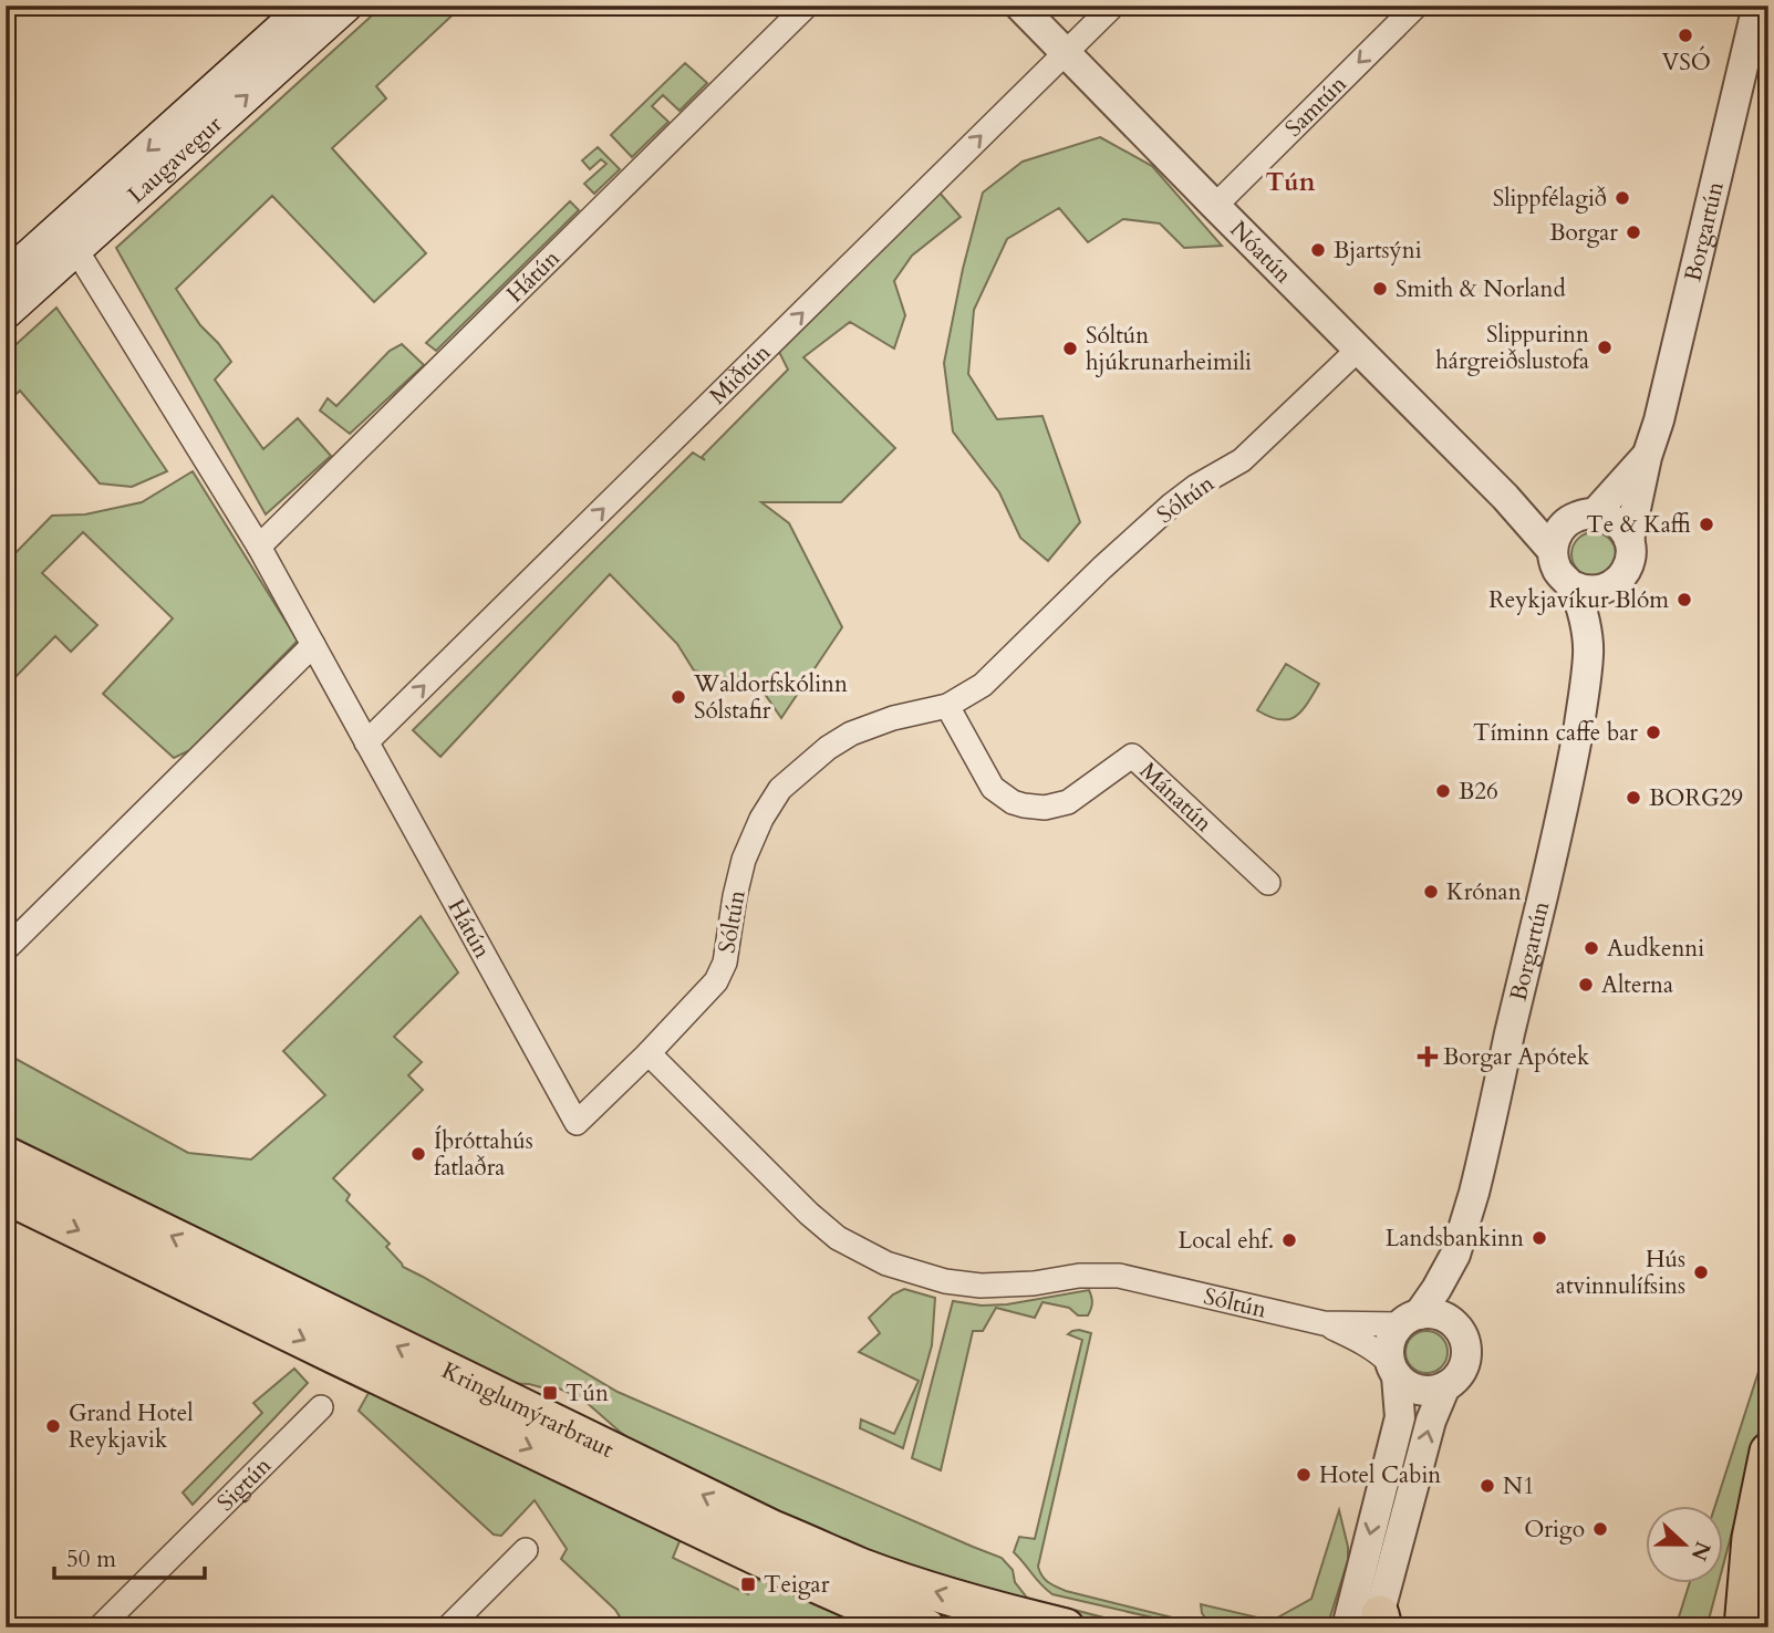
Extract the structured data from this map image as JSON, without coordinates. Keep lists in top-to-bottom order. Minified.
{"streets":{"main road":["Laugavegur","Kringlumýrarbraut"],"street":["Samtún","Borgartún","Nóatún","Hátún","Miðtún","Sóltún","Mánatún","Sigtún"]},"crossings":[["Samtún","Nóatún"],["Laugavegur","Hátún"],["Borgartún","Nóatún"],["Borgartún","Sóltún"],["Nóatún","Miðtún"],["Nóatún","Sóltún"],["Hátún","Miðtún"],["Hátún","Sóltún"],["Sóltún","Mánatún"]],"one_way":["Samtún","Miðtún"],"districts":["Tún"],"places":{"other":["VSÓ","Slippfélagið","Borgar","Bjartsýni","Smith & Norland","Slippurinn hárgreiðslustofa","Sóltún hjúkrunarheimili","Te & Kaffi","Reykjavíkur Blóm","Waldorfskólinn Sólstafir","Tíminn caffe bar","B26","BORG29","Krónan","Audkenni","Alterna","Íþróttahús fatlaðra","Landsbankinn","Local ehf.","Hús atvinnulífsins","Grand Hotel Reykjavik","Hotel Cabin","N1","Origo"],"health":["Borgar Apótek"],"transit":["Tún","Teigar"]},"scale_bar":"50 m","north":"right"}
